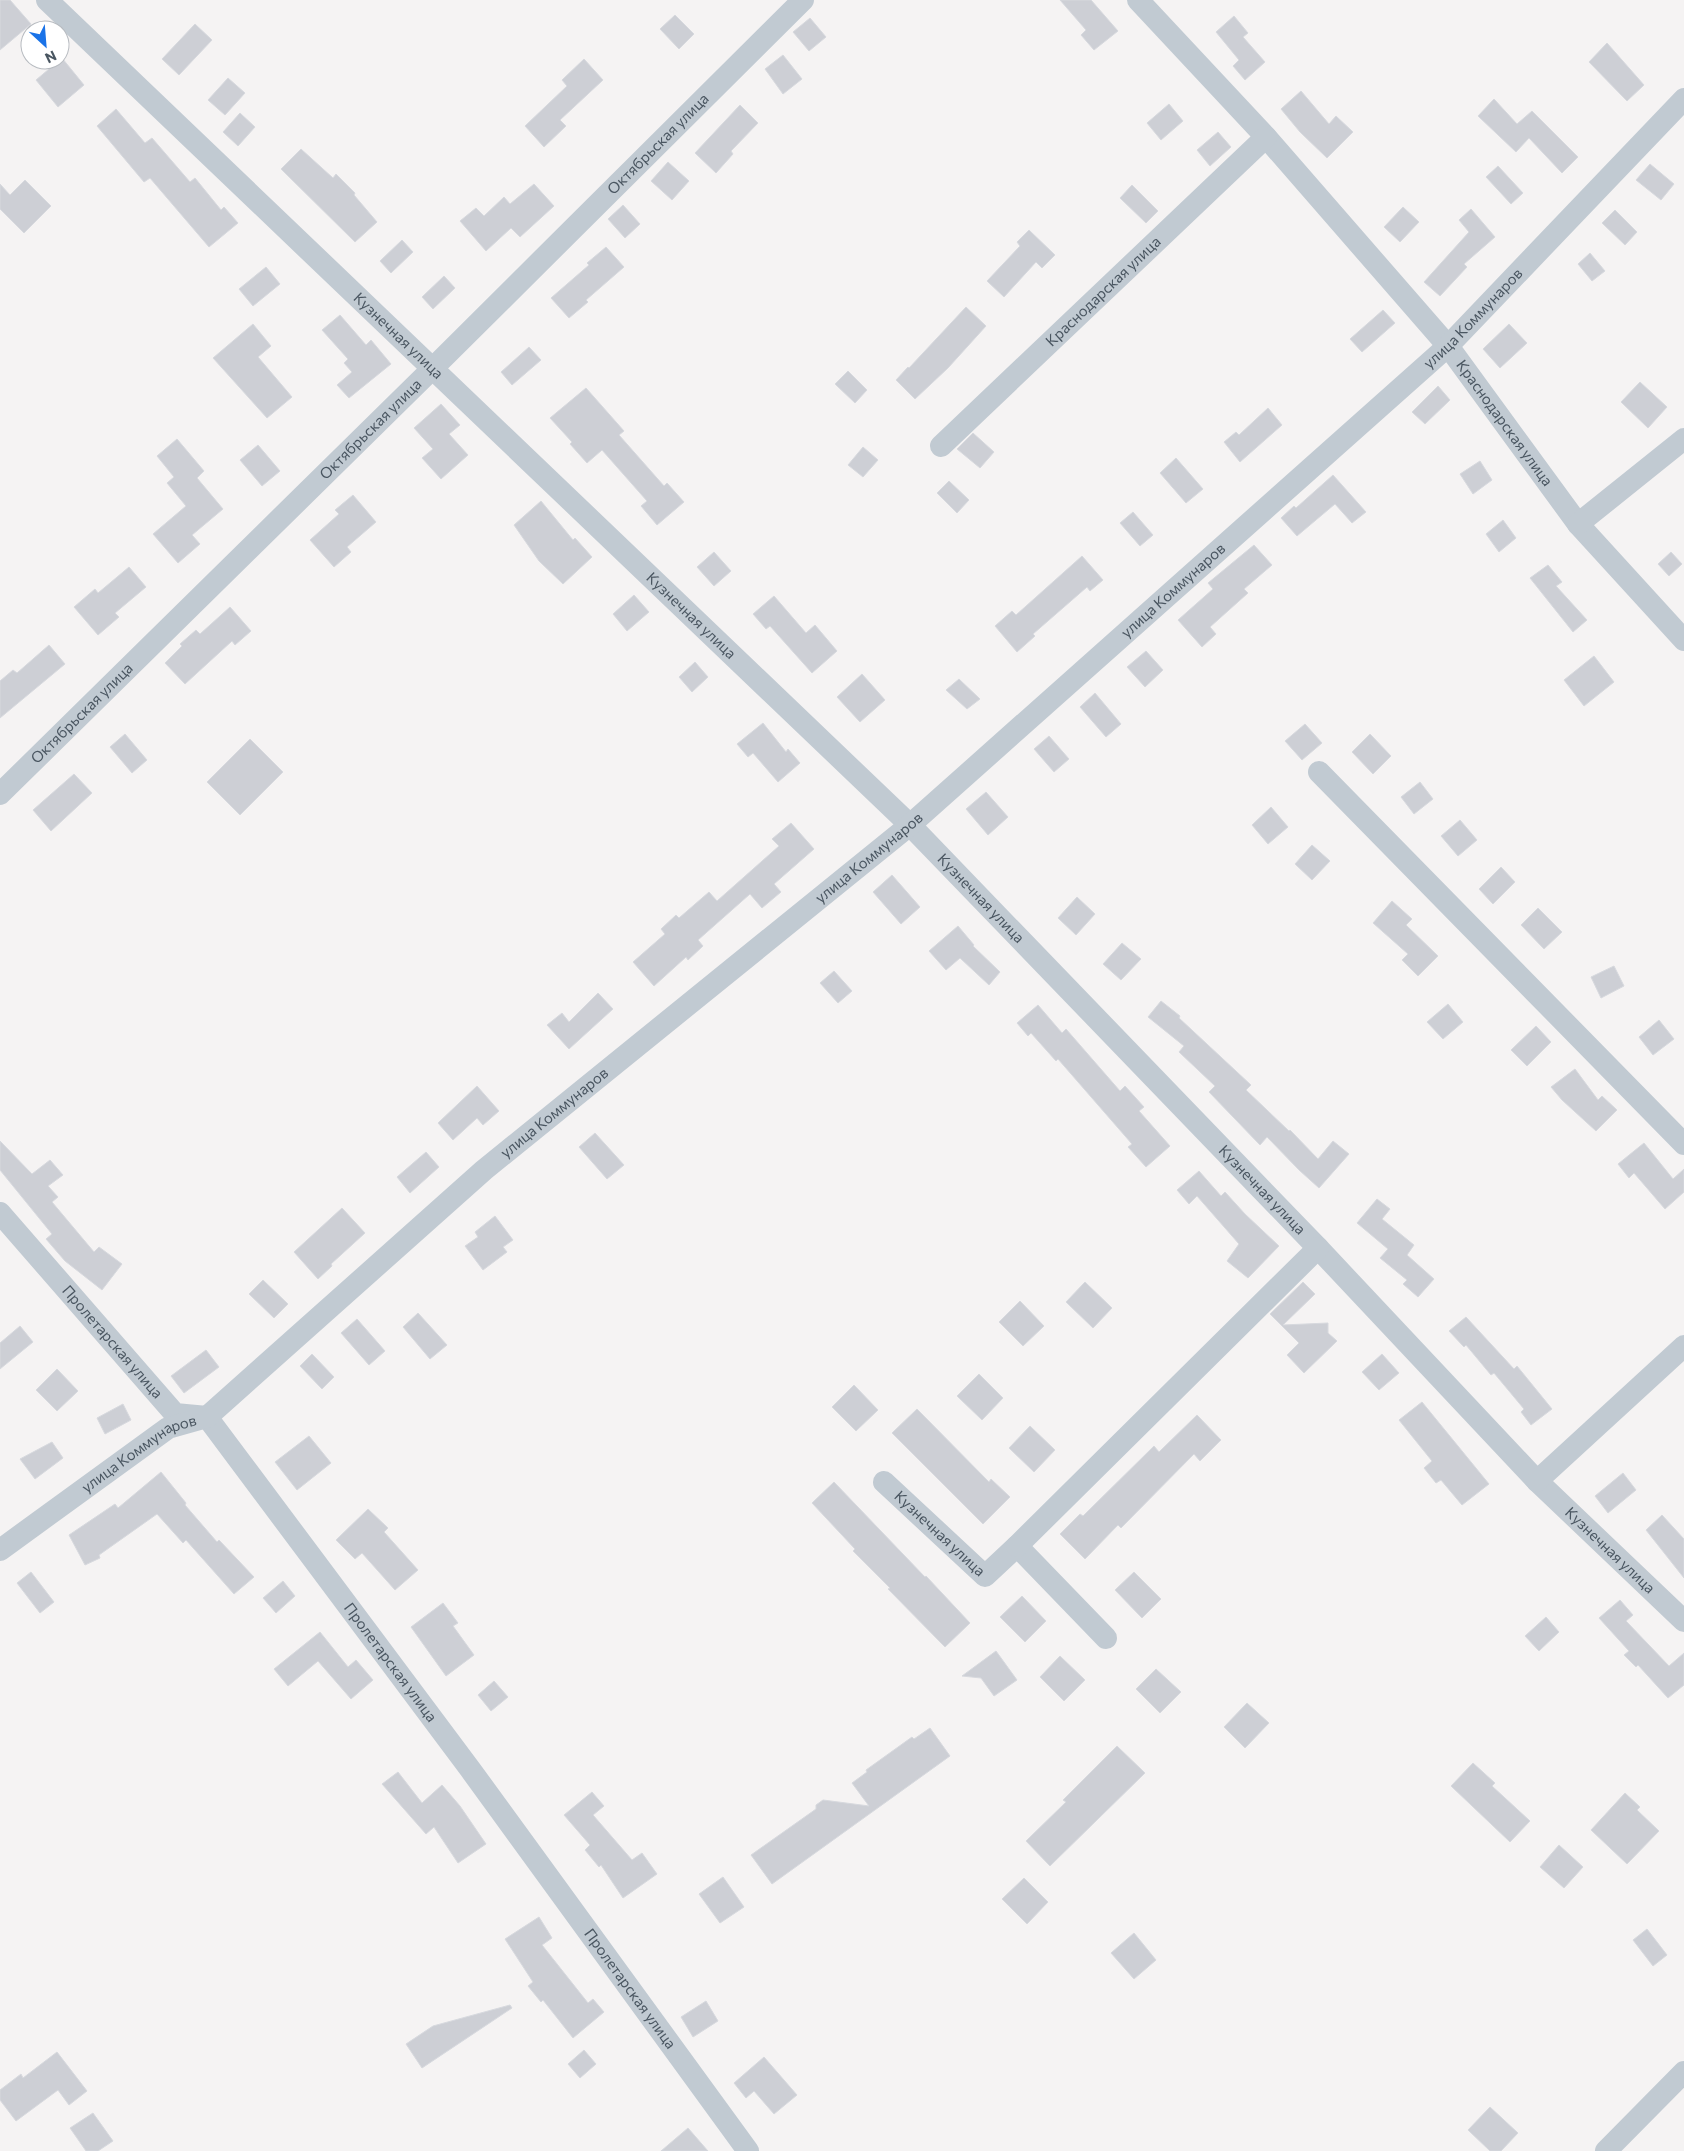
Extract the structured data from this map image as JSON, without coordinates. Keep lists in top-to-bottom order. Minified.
{"streets":{"street":["Октябрьская улица","Краснодарская улица","улица Коммунаров","Кузнечная улица","Пролетарская улица"]},"crossings":[["Октябрьская улица","Кузнечная улица"],["Краснодарская улица","улица Коммунаров"],["улица Коммунаров","Кузнечная улица"],["улица Коммунаров","Пролетарская улица"]],"north":"bottom right"}
